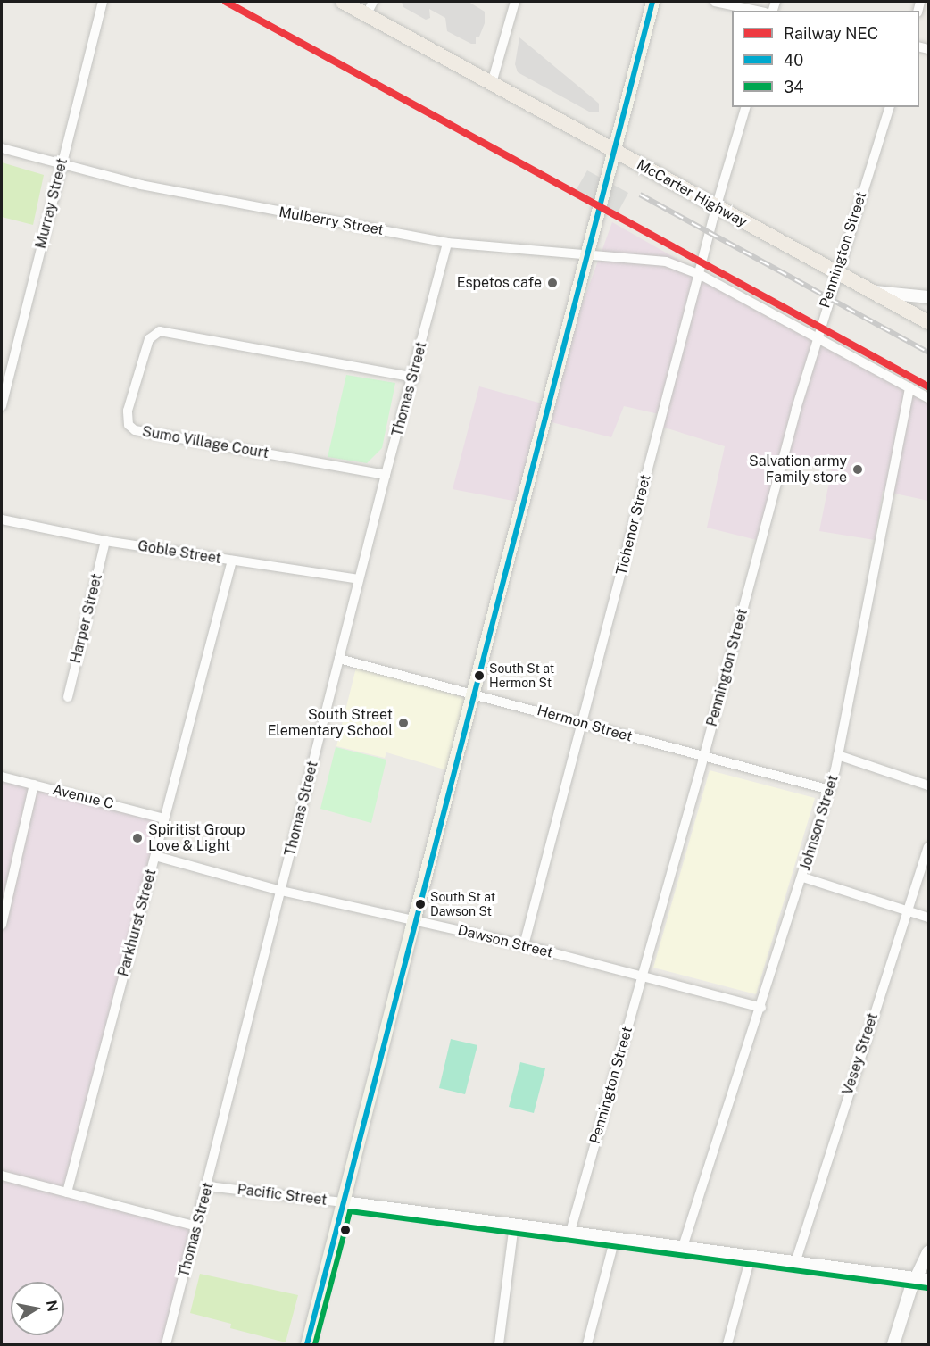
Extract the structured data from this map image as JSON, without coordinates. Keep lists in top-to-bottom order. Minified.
{"streets":{"main road":["McCarter Highway"],"street":["Murray Street","Mulberry Street","Pennington Street","Thomas Street","Sumo Village Court","Tichenor Street","Goble Street","Harper Street","Hermon Street","Avenue C","Johnson Street","Parkhurst Street","Dawson Street","Vesey Street","Pacific Street"]},"crossings":[["McCarter Highway","Pennington Street"],["McCarter Highway","Tichenor Street"],["Murray Street","Mulberry Street"],["Mulberry Street","Pennington Street"],["Mulberry Street","Thomas Street"],["Mulberry Street","Tichenor Street"],["Mulberry Street","Johnson Street"],["Pennington Street","Hermon Street"],["Pennington Street","Dawson Street"],["Pennington Street","Pacific Street"],["Thomas Street","Sumo Village Court"],["Thomas Street","Goble Street"],["Thomas Street","Hermon Street"],["Thomas Street","Dawson Street"],["Thomas Street","Pacific Street"],["Tichenor Street","Hermon Street"],["Tichenor Street","Dawson Street"],["Goble Street","Harper Street"],["Goble Street","Parkhurst Street"],["Hermon Street","Johnson Street"],["Avenue C","Parkhurst Street"],["Johnson Street","Dawson Street"],["Johnson Street","Pacific Street"],["Parkhurst Street","Dawson Street"],["Vesey Street","Pacific Street"]],"places":["Espetos cafe","Salvation army Family store","South St at Hermon St","South Street Elementary School","Spiritist Group Love & Light","South St at Dawson St"],"lines":["rail line NEC","transit line 40","transit line 34"],"legend":["Railway NEC","40","34"],"north":"right"}
